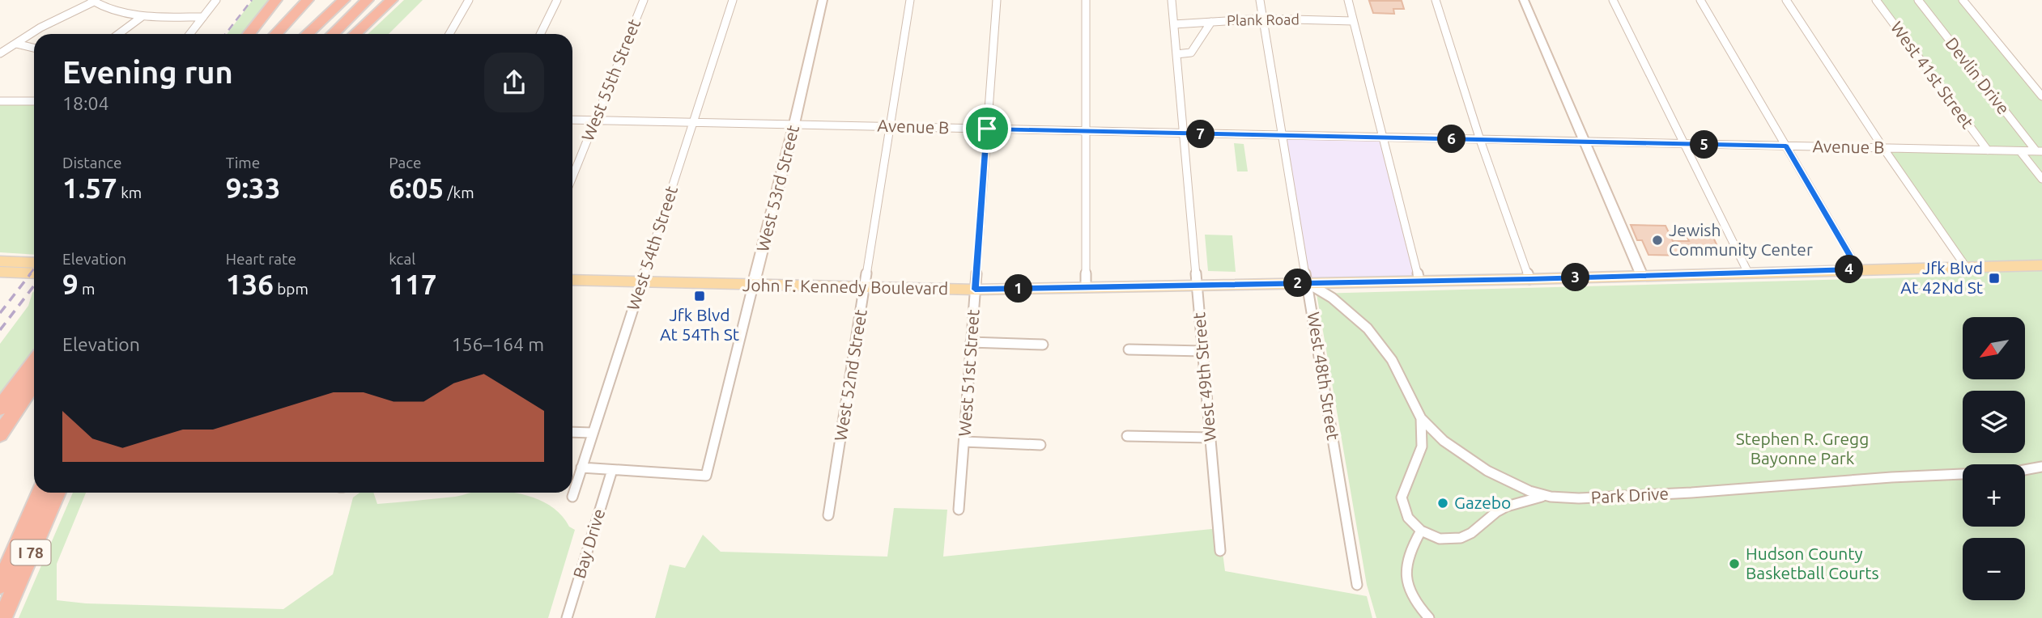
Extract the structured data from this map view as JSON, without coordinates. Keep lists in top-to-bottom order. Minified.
{"streets":{"highway":["I 78"],"main road":["John F. Kennedy Boulevard"],"street":["Plank Road","West 41st Street","Devlin Drive","West 55th Street","Avenue B","West 53rd Street","West 54th Street","West 51st Street","West 52nd Street","West 48th Street","West 49th Street","Park Drive","Bay Drive"]},"crossings":[["Plank Road","West 48th Street"],["Plank Road","West 49th Street"],["West 41st Street","Avenue B"],["Devlin Drive","Avenue B"],["West 55th Street","Avenue B"],["Avenue B","West 53rd Street"],["Avenue B","West 54th Street"],["Avenue B","West 51st Street"],["Avenue B","West 52nd Street"],["Avenue B","West 48th Street"],["Avenue B","West 49th Street"],["West 53rd Street","John F. Kennedy Boulevard"],["West 53rd Street","Bay Drive"],["West 54th Street","John F. Kennedy Boulevard"],["John F. Kennedy Boulevard","West 51st Street"],["John F. Kennedy Boulevard","West 52nd Street"],["John F. Kennedy Boulevard","West 48th Street"],["John F. Kennedy Boulevard","West 49th Street"],["John F. Kennedy Boulevard","Park Drive"],["West 48th Street","Park Drive"]],"parks":["Stephen R. Gregg Bayonne Park"],"places":{"other":["Jewish Community Center","Gazebo","Hudson County Basketball Courts"],"transit":["Jfk Blvd At 42Nd St","Jfk Blvd At 54Th St"]},"north":"bottom left","page":{"heading":["Evening run","18:04"],"pins":["7","6","5","4","3","2","1"],"stats":[["Distance","1.57 km"],["Time","9:33"],["Pace","6:05 /km"],["Elevation","9 m"],["Heart rate","136 bpm"],["kcal","117"]],"map_buttons":["+","−"],"chart":["Elevation","156–164 m"]}}
